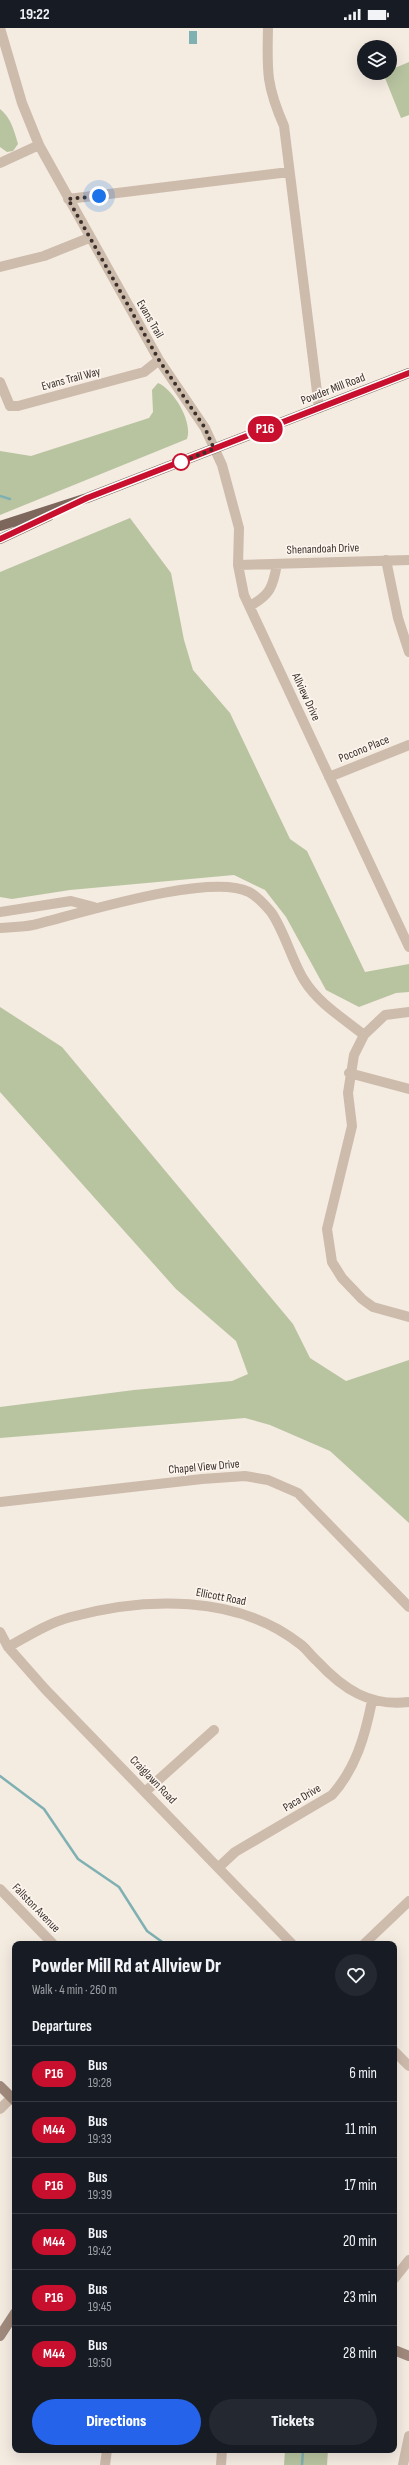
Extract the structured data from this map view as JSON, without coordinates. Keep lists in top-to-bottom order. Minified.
{"streets":{"main road":["Powder Mill Road"],"street":["Evans Trail","Evans Trail Way","Shenandoah Drive","Allview Drive","Pocono Place","Chapel View Drive","Ellicott Road","Craiglawn Road","Paca Drive","Fallston Avenue"]},"crossings":[["Evans Trail","Evans Trail Way"],["Evans Trail","Powder Mill Road"],["Evans Trail","Allview Drive"],["Powder Mill Road","Allview Drive"],["Shenandoah Drive","Allview Drive"],["Allview Drive","Pocono Place"],["Ellicott Road","Craiglawn Road"],["Ellicott Road","Paca Drive"],["Craiglawn Road","Paca Drive"]],"lines":["bus line P16"],"page":{"status":"19:22","on_map":"P16","heading":[["Powder Mill Rd at Allview Dr","Walk · 4 min · 260 m"],"Departures"],"list":[{"mark":"P16","name":"Bus","note":"19:28","value":"6 min"},{"mark":"M44","name":"Bus","note":"19:33","value":"11 min"},{"mark":"P16","name":"Bus","note":"19:39","value":"17 min"},{"mark":"M44","name":"Bus","note":"19:42","value":"20 min"},{"mark":"P16","name":"Bus","note":"19:45","value":"23 min"},{"mark":"M44","name":"Bus","note":"19:50","value":"28 min"}],"buttons":["Directions","Tickets"]}}
